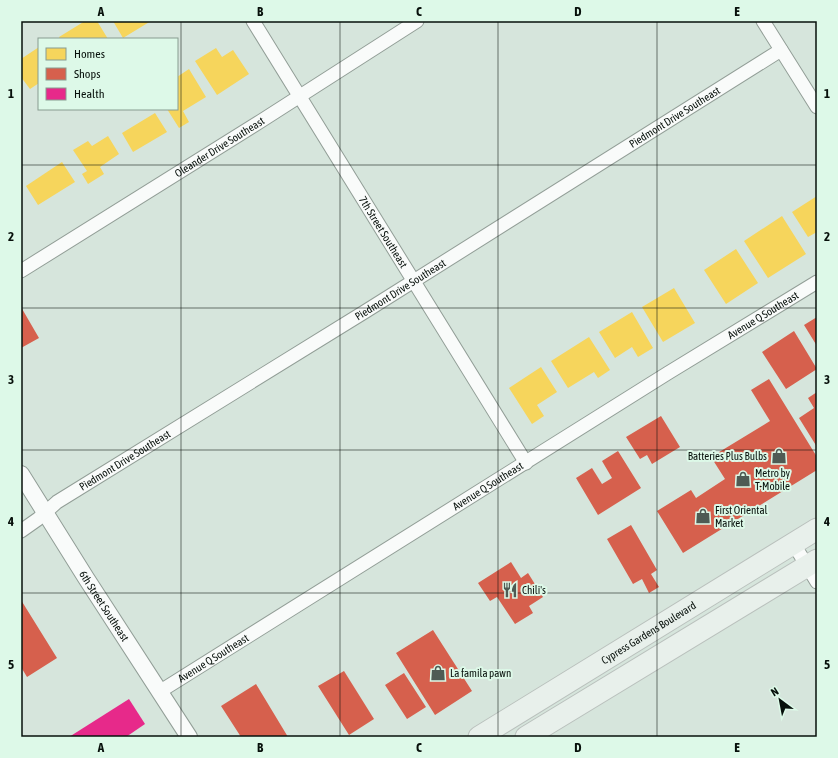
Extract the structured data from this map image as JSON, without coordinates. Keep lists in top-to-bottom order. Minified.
{"streets":{"main road":["Cypress Gardens Boulevard"],"street":["Piedmont Drive Southeast","Oleander Drive Southeast","7th Street Southeast","Avenue Q Southeast","6th Street Southeast"]},"crossings":[["Piedmont Drive Southeast","7th Street Southeast"],["Piedmont Drive Southeast","6th Street Southeast"],["Oleander Drive Southeast","7th Street Southeast"],["7th Street Southeast","Avenue Q Southeast"],["Avenue Q Southeast","6th Street Southeast"]],"places":{"shop":["Batteries Plus Bulbs","Metro by T-Mobile","First Oriental Market","La famila pawn"],"restaurant":["Chili's"]},"legend":["Homes","Shops","Health"],"north":"top left","grid":{"columns":["A","B","C","D","E"],"rows":["1","2","3","4","5"]}}
